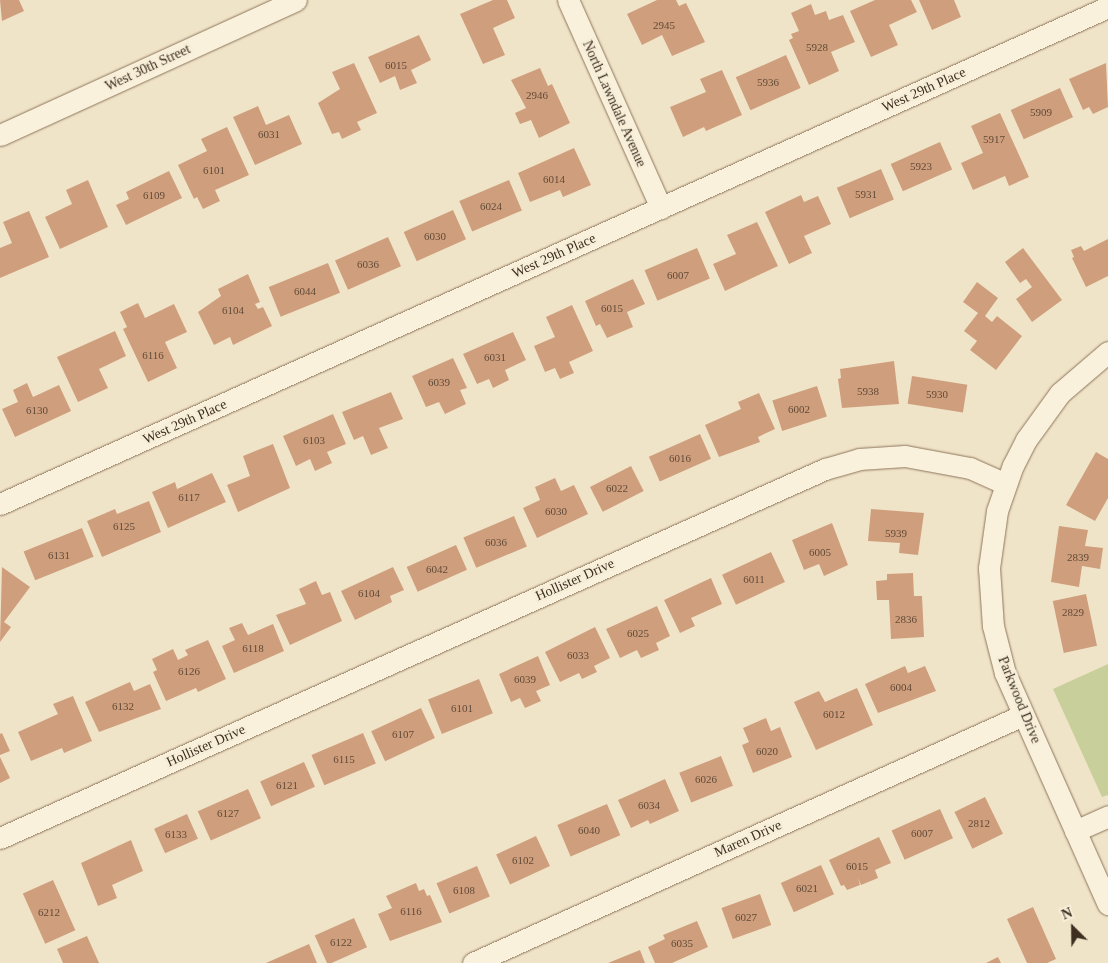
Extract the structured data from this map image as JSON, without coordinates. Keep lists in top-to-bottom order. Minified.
{"streets":{"street":["West 30th Street","West 29th Place","North Lawndale Avenue","Hollister Drive","Parkwood Drive","Maren Drive"]},"crossings":[["West 29th Place","North Lawndale Avenue"],["Hollister Drive","Parkwood Drive"],["Parkwood Drive","Maren Drive"]],"house_numbers":["2945","5928","6015","5936","2946","5909","6031","5917","5923","6101","6014","5931","6109","6024","6030","6036","6007","6044","6015","6104","6116","6031","6039","5938","5930","6002","6130","6103","6016","6022","6117","6030","6125","5939","6036","6005","6131","2839","6042","6011","6104","2829","2836","6025","6118","6033","6126","6039","6004","6132","6101","6012","6107","6020","6115","6026","6121","6034","6127","2812","6040","6007","6133","6102","6015","6021","6108","6116","6212","6027","6122","6035"],"north":"top left"}
